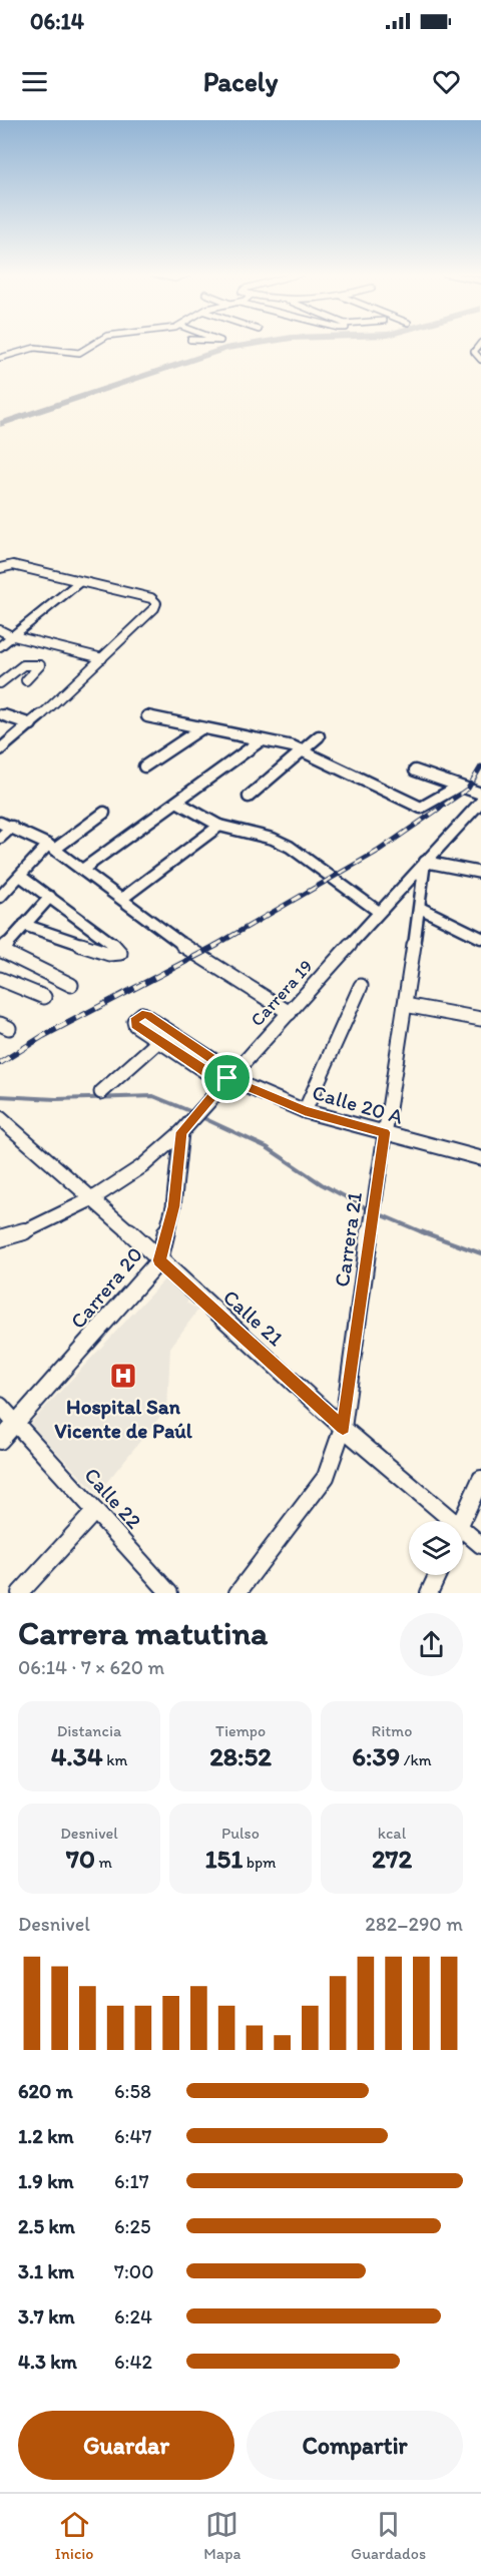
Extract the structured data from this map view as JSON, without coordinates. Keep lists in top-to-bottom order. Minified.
{"streets":{"street":["Carrera 19","Calle 20 A","Carrera 21","Carrera 20","Calle 21","Calle 22"]},"crossings":[["Carrera 19","Calle 20 A"],["Carrera 19","Carrera 21"],["Carrera 19","Carrera 20"],["Carrera 19","Calle 21"],["Calle 20 A","Carrera 21"],["Carrera 21","Calle 21"],["Carrera 20","Calle 21"],["Carrera 20","Calle 22"]],"places":{"hospital":["Hospital San Vicente de Paúl"]},"page":{"status":"06:14","header":"Pacely","heading":["Carrera matutina","06:14 · 7 × 620 m"],"stats":[["Distancia","4.34 km"],["Tiempo","28:52"],["Ritmo","6:39 /km"],["Desnivel","70 m"],["Pulso","151 bpm"],["kcal","272"]],"chart":["Desnivel","282–290 m"],"list":[{"name":"620 m","note":"6:58"},{"name":"1.2 km","note":"6:47"},{"name":"1.9 km","note":"6:17"},{"name":"2.5 km","note":"6:25"},{"name":"3.1 km","note":"7:00"},{"name":"3.7 km","note":"6:24"},{"name":"4.3 km","note":"6:42"}],"buttons":["Guardar","Compartir"],"tabs":["Inicio","Mapa","Guardados"]}}
